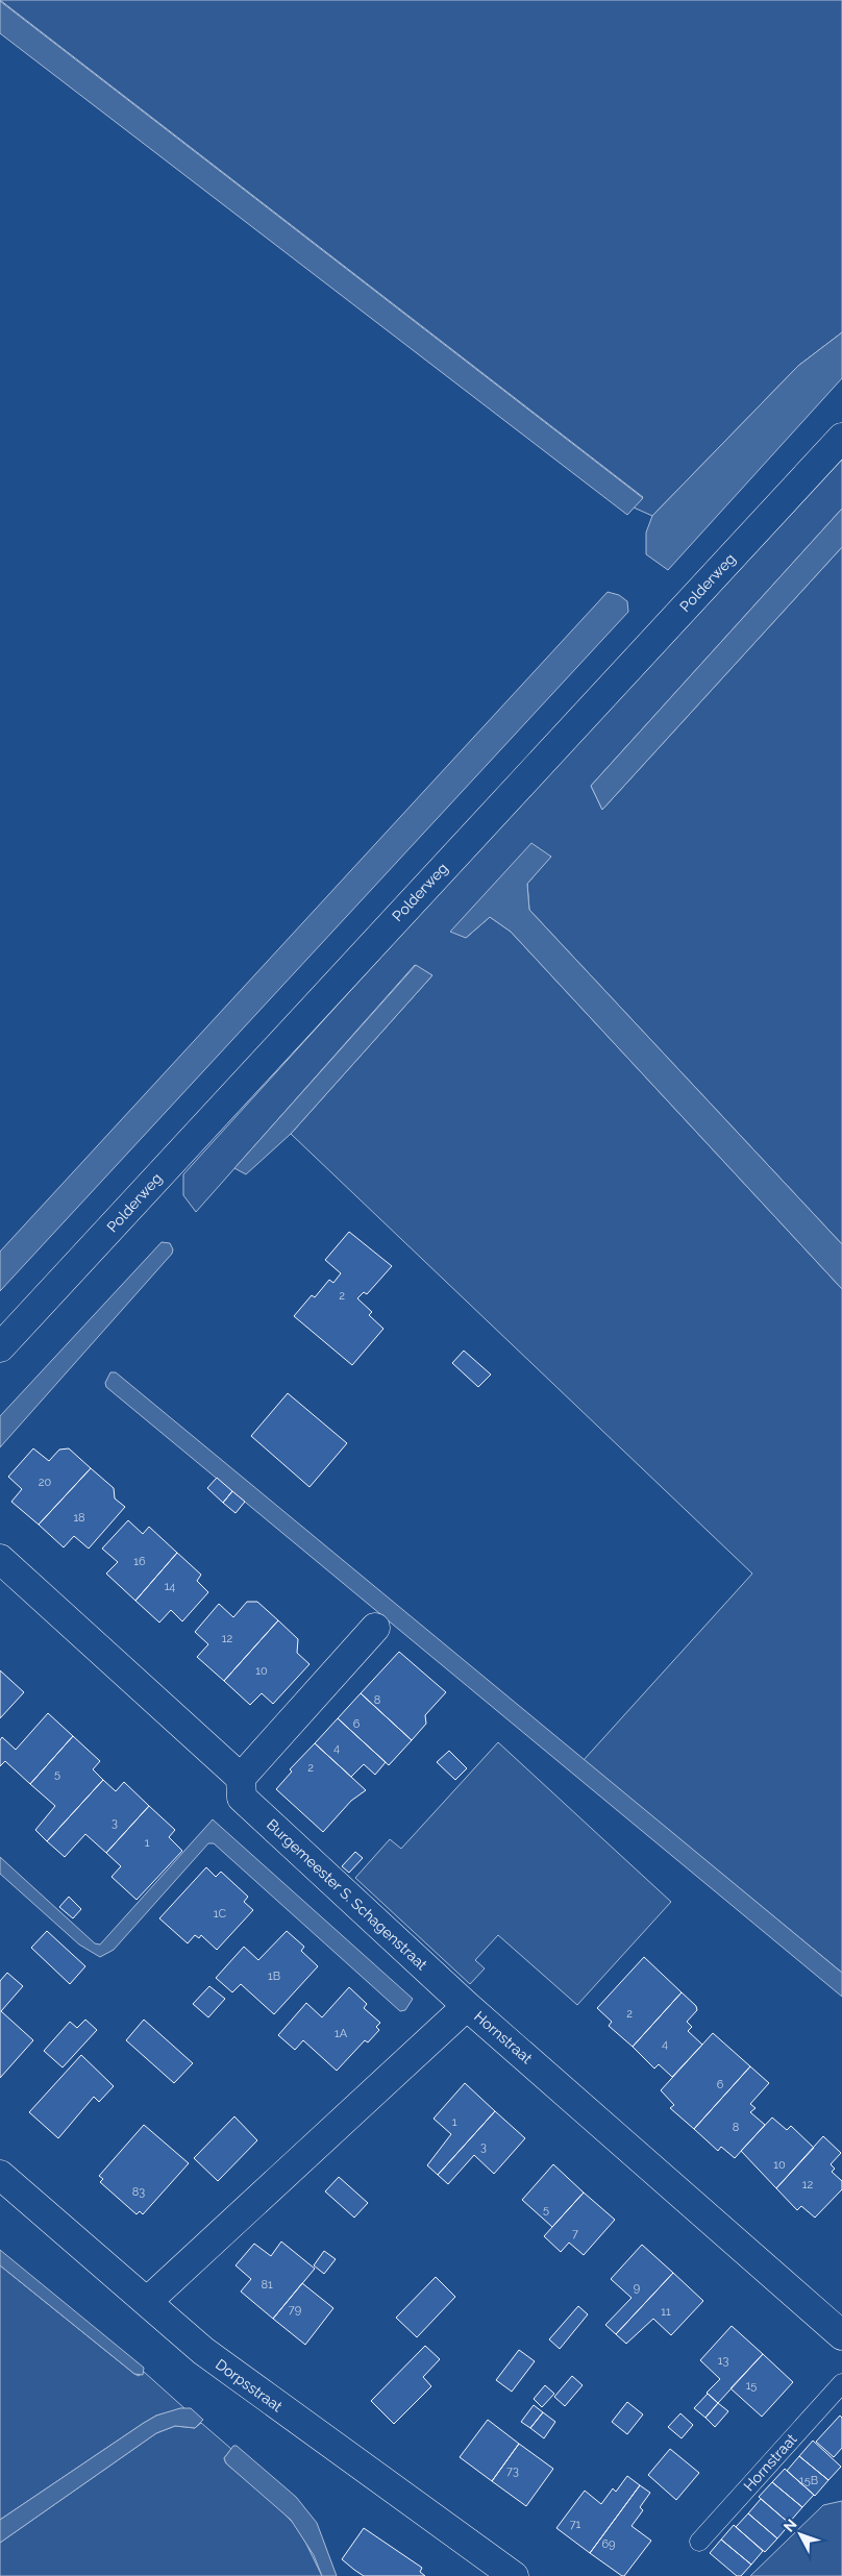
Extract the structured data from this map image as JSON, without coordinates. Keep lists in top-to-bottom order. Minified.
{"streets":{"street":["Polderweg","Burgemeester S. Schagenstraat","Hornstraat","Dorpsstraat"]},"crossings":[["Burgemeester S. Schagenstraat","Hornstraat"],["Hornstraat","Dorpsstraat"]],"house_numbers":["2","20","18","16","14","12","10","8","6","4","2","5","3","1","1C","1B","2","1A","4","6","1","8","3","10","12","83","5","7","81","9","79","11","13","15","73","15B","71","69"],"north":"top left"}
